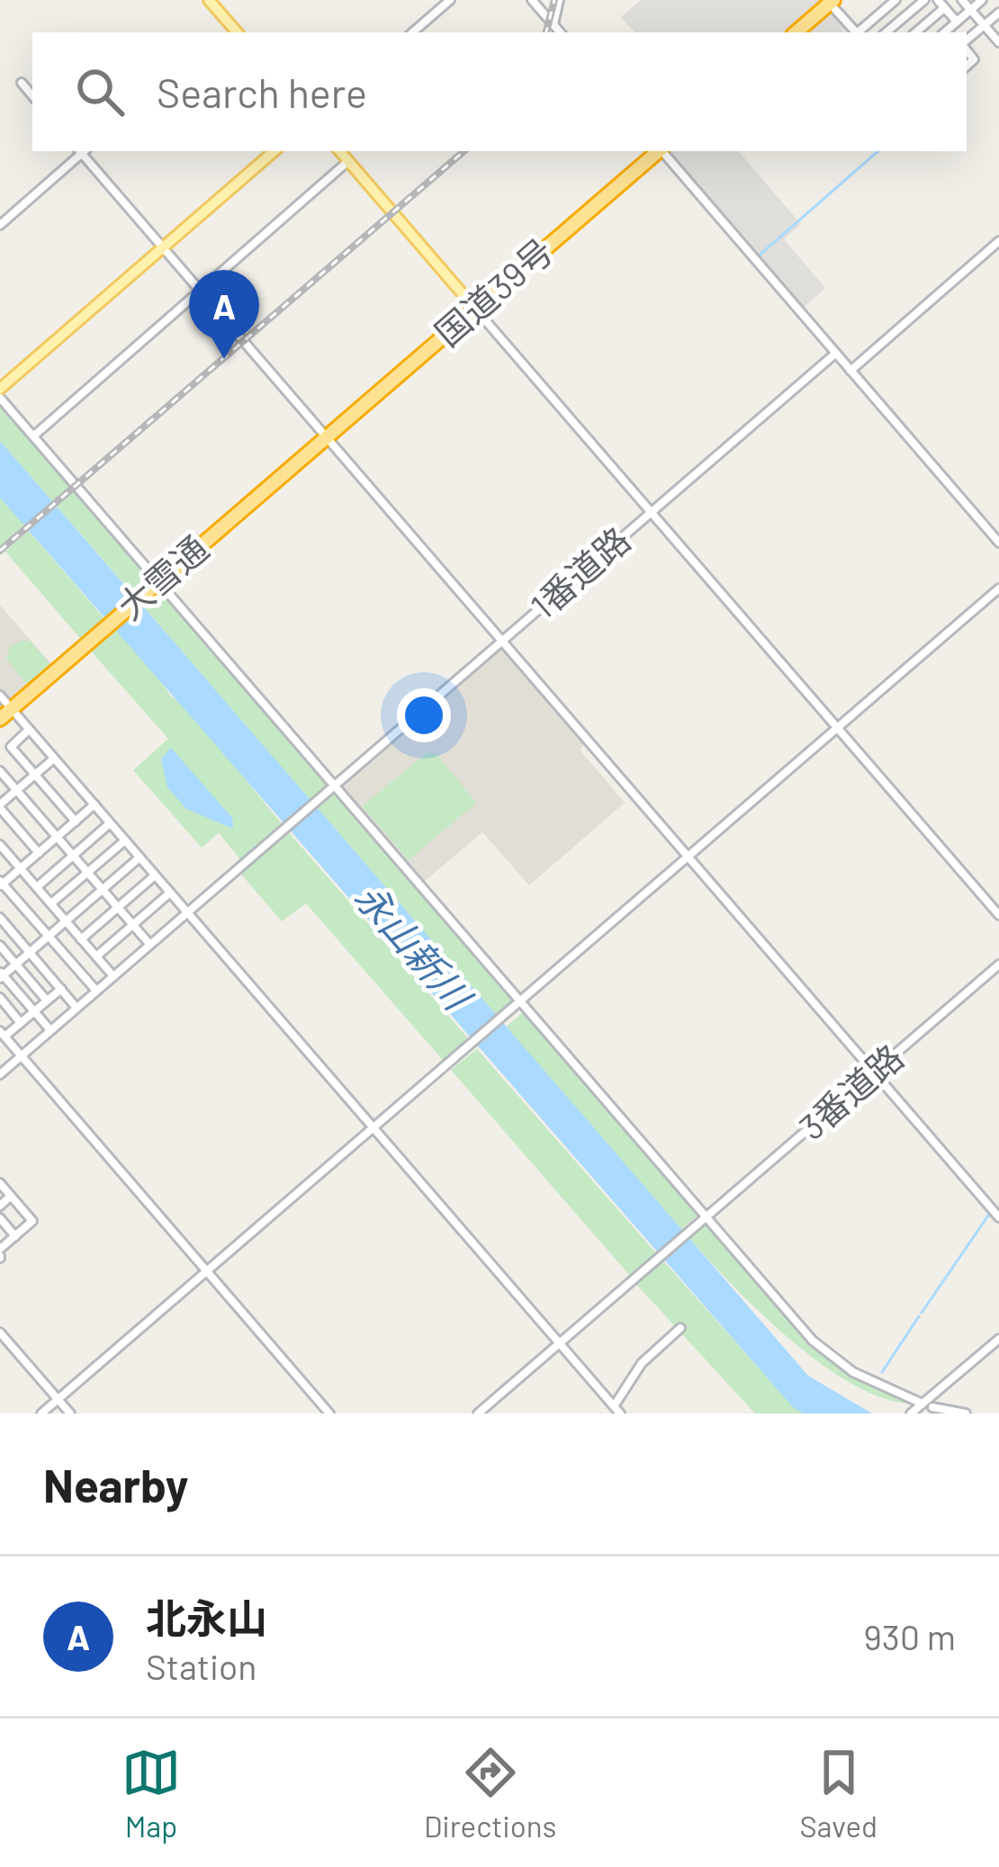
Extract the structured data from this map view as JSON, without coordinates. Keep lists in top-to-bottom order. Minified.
{"streets":{"highway":["国道39号","大雪通"],"street":["1番道路","3番道路"]},"crossings":[["国道39号","大雪通"]],"water":["永山新川"],"page":{"search":"Search here","pins":"A","heading":"Nearby","list":[{"mark":"A","name":"北永山","note":"Station","value":"930 m"}],"nav":["Map","Directions","Saved"]}}
